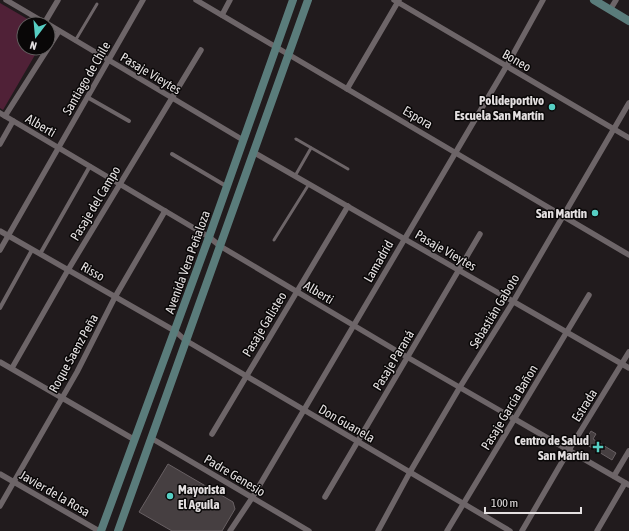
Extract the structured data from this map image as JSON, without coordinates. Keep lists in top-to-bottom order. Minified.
{"streets":{"main road":["Avenida Vera Peñaloza"],"street":["Boneo","Pasaje Vieytes","Santiago de Chile","Espora","Alberti","Pasaje del Campo","Lamadrid","Risso","Sebastián Gaboto","Pasaje Galisteo","Roque Saenz Peña","Pasaje Paraná","Estrada","Pasaje García Bañon","Don Guanela","Padre Genesio","Javier de la Rosa"]},"crossings":[["Boneo","Lamadrid"],["Boneo","Sebastián Gaboto"],["Pasaje Vieytes","Santiago de Chile"],["Pasaje Vieytes","Pasaje del Campo"],["Pasaje Vieytes","Lamadrid"],["Pasaje Vieytes","Avenida Vera Peñaloza"],["Pasaje Vieytes","Sebastián Gaboto"],["Pasaje Vieytes","Pasaje Galisteo"],["Pasaje Vieytes","Pasaje Paraná"],["Pasaje Vieytes","Estrada"],["Pasaje Vieytes","Pasaje García Bañon"],["Santiago de Chile","Alberti"],["Santiago de Chile","Risso"],["Espora","Lamadrid"],["Espora","Avenida Vera Peñaloza"],["Espora","Sebastián Gaboto"],["Alberti","Pasaje del Campo"],["Alberti","Lamadrid"],["Alberti","Avenida Vera Peñaloza"],["Alberti","Sebastián Gaboto"],["Alberti","Pasaje Galisteo"],["Alberti","Roque Saenz Peña"],["Alberti","Pasaje Paraná"],["Alberti","Estrada"],["Alberti","Pasaje García Bañon"],["Pasaje del Campo","Risso"],["Lamadrid","Don Guanela"],["Lamadrid","Padre Genesio"],["Avenida Vera Peñaloza","Risso"],["Avenida Vera Peñaloza","Don Guanela"],["Avenida Vera Peñaloza","Padre Genesio"],["Avenida Vera Peñaloza","Javier de la Rosa"],["Risso","Roque Saenz Peña"],["Risso","Don Guanela"],["Sebastián Gaboto","Don Guanela"],["Pasaje Galisteo","Don Guanela"],["Roque Saenz Peña","Javier de la Rosa"],["Pasaje Paraná","Don Guanela"],["Pasaje García Bañon","Don Guanela"]],"places":{"other":["Polideportivo Escuela San Martín","San Martin","Mayorista El Aguila"],"health":["Centro de Salud San Martín"]},"scale_bar":"100 m","north":"bottom"}
